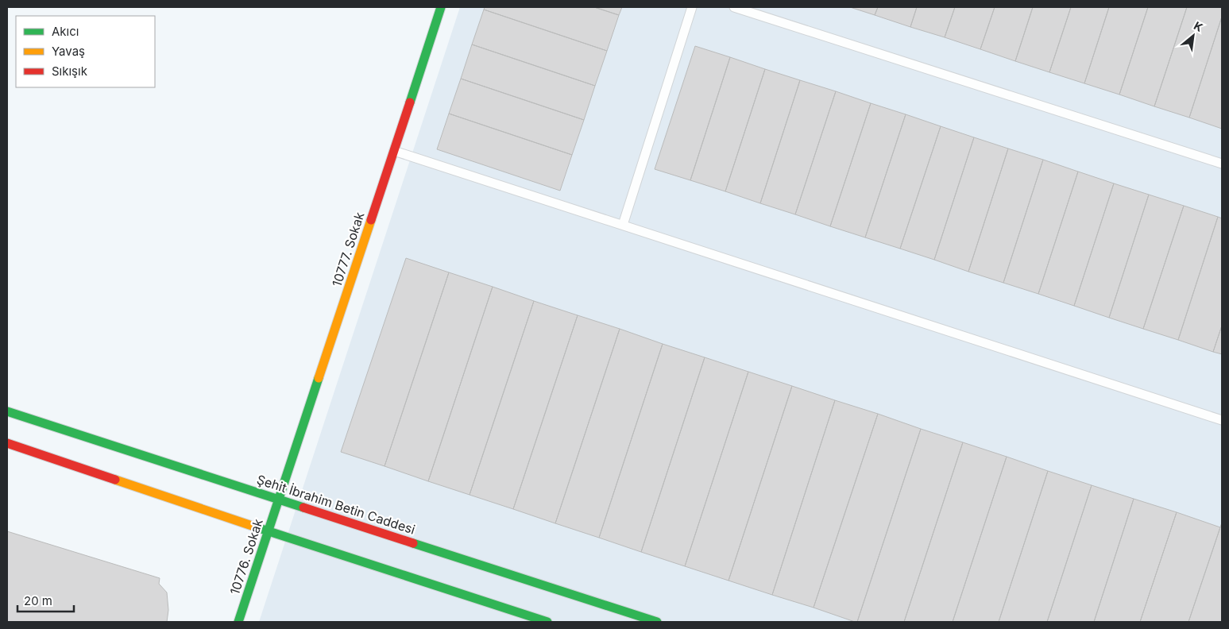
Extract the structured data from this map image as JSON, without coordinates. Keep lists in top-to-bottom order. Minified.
{"streets":{"street":["10777. Sokak","Şehit İbrahim Betin Caddesi","10776. Sokak"]},"crossings":[["10777. Sokak","Şehit İbrahim Betin Caddesi"],["10777. Sokak","10776. Sokak"],["Şehit İbrahim Betin Caddesi","10776. Sokak"]],"legend":["Akıcı","Yavaş","Sıkışık"],"scale_bar":"20 m","north":"top right"}
